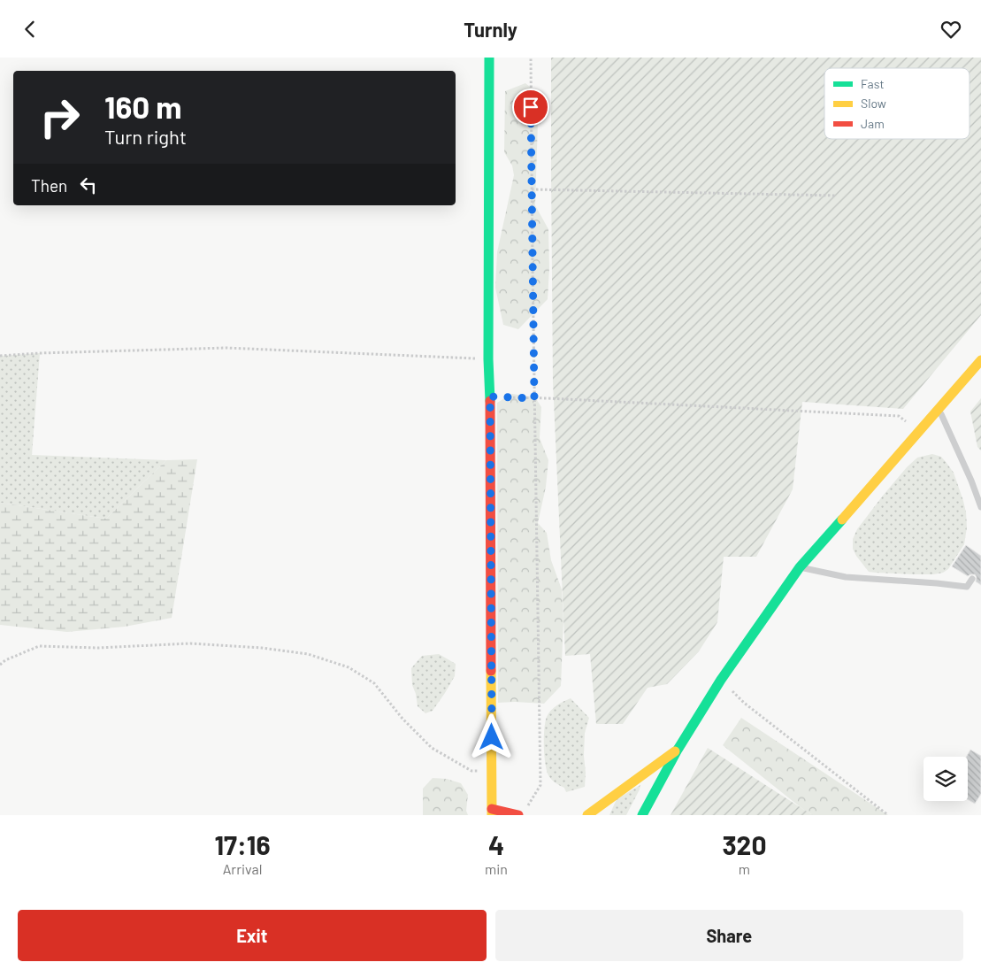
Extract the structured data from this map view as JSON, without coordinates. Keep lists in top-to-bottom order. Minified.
{"legend":["Fast","Slow","Jam"],"page":{"header":"Turnly","turn":["160 m","Turn right"],"then":"Then","eta":["17:16","Arrival","4","min","320","m"],"buttons":["Exit","Share"]}}
